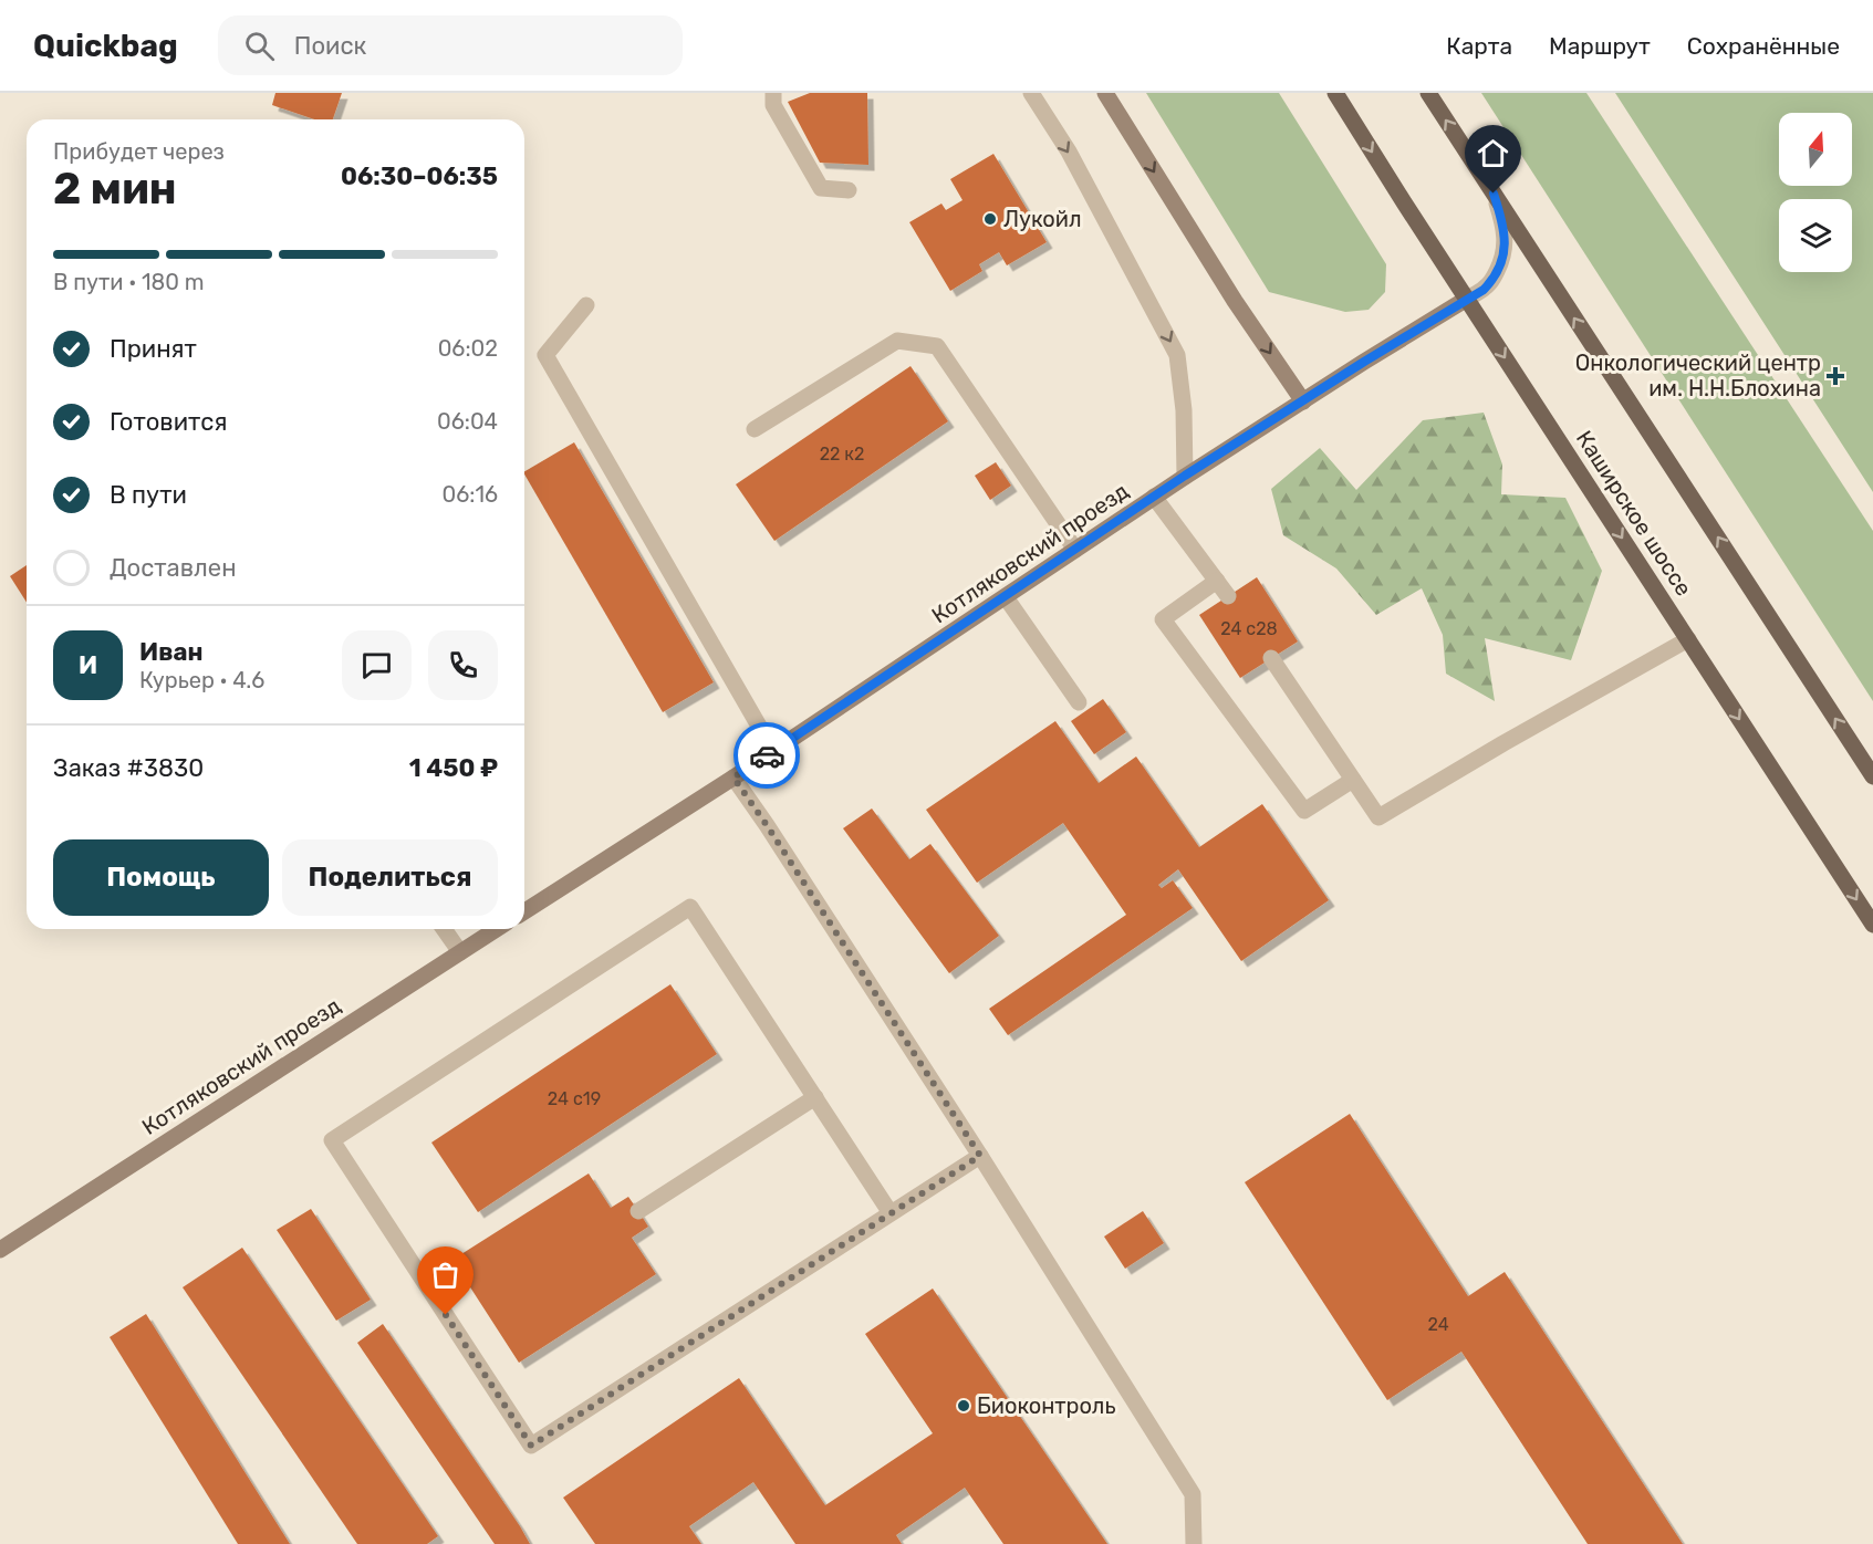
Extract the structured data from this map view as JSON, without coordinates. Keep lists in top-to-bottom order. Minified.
{"streets":{"main road":["Каширское шоссе","Котляковский проезд"]},"crossings":[["Каширское шоссе","Котляковский проезд"]],"places":{"other":["Лукойл","Биоконтроль"],"health":["Онкологический центр им. Н.Н.Блохина"]},"house_numbers":["22 к2","24 с28","24 с19","24"],"north":"top","page":{"header":"Quickbag","search":"Поиск","nav":["Карта","Маршрут","Сохранённые"],"heading":["2 мин","Прибудет через","06:30–06:35"],"panel":["Иван","Курьер · 4.6","Заказ #3830","1 450 ₽"],"bar":"В пути · 180 m","list":[["Принят","06:02"],["Готовится","06:04"],["В пути","06:16"],"Доставлен"],"round":"И","buttons":["Помощь","Поделиться"]}}
